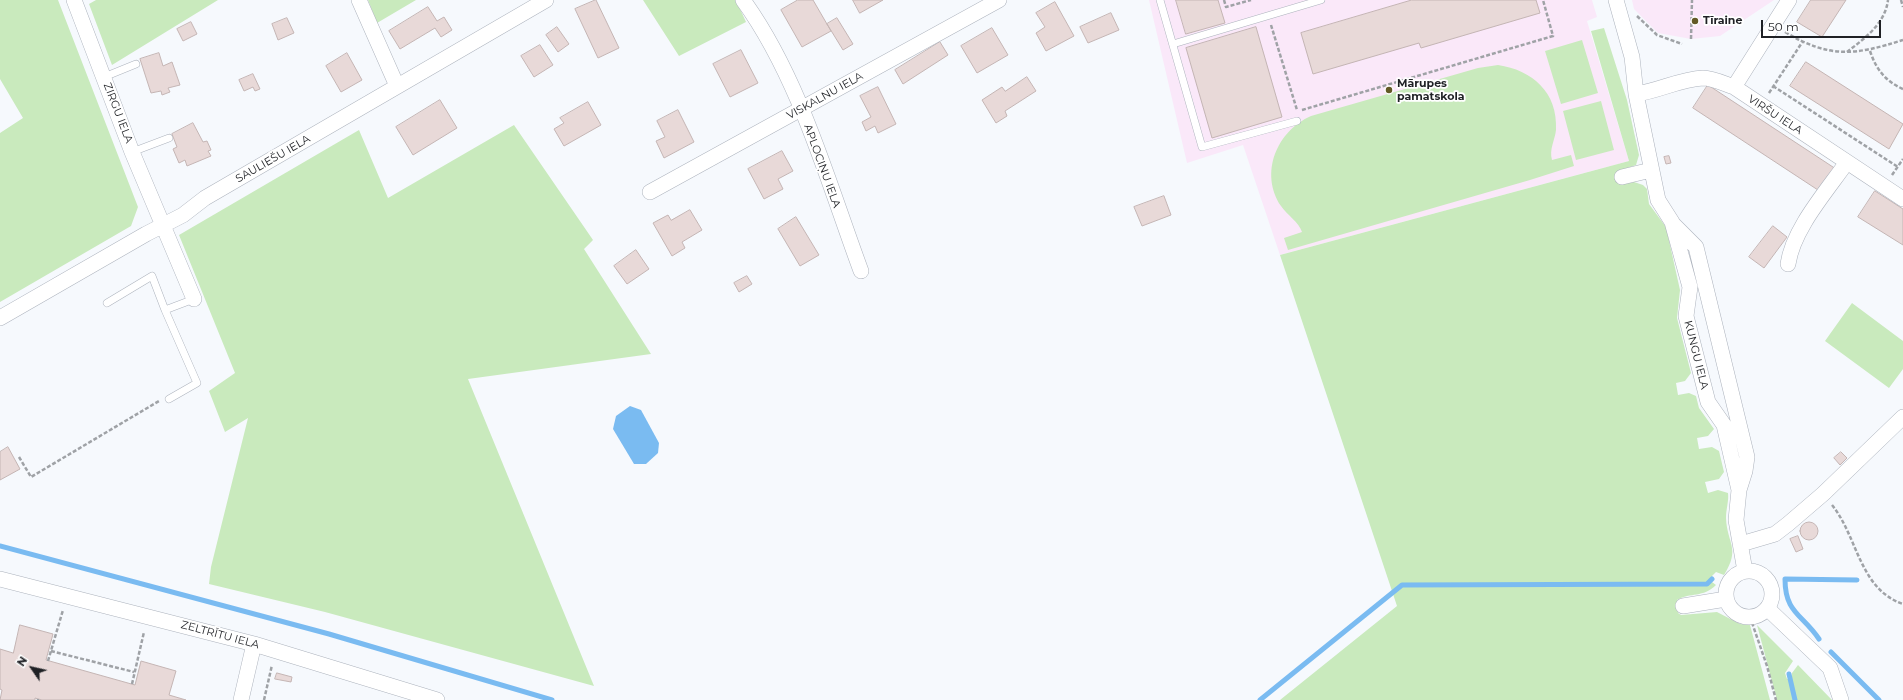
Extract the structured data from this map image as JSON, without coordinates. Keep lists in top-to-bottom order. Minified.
{"streets":{"street":["VISKALNU IELA","ZIRGU IELA","VIRŠU IELA","SAULIEŠU IELA","APLOCIŅU IELA","KUNGU IELA","ZELTRĪTU IELA"]},"crossings":[["VISKALNU IELA","APLOCIŅU IELA"],["ZIRGU IELA","SAULIEŠU IELA"],["VIRŠU IELA","KUNGU IELA"]],"places":["Tīraine","Mārupes pamatskola"],"scale_bar":"50 m","north":"top left"}
